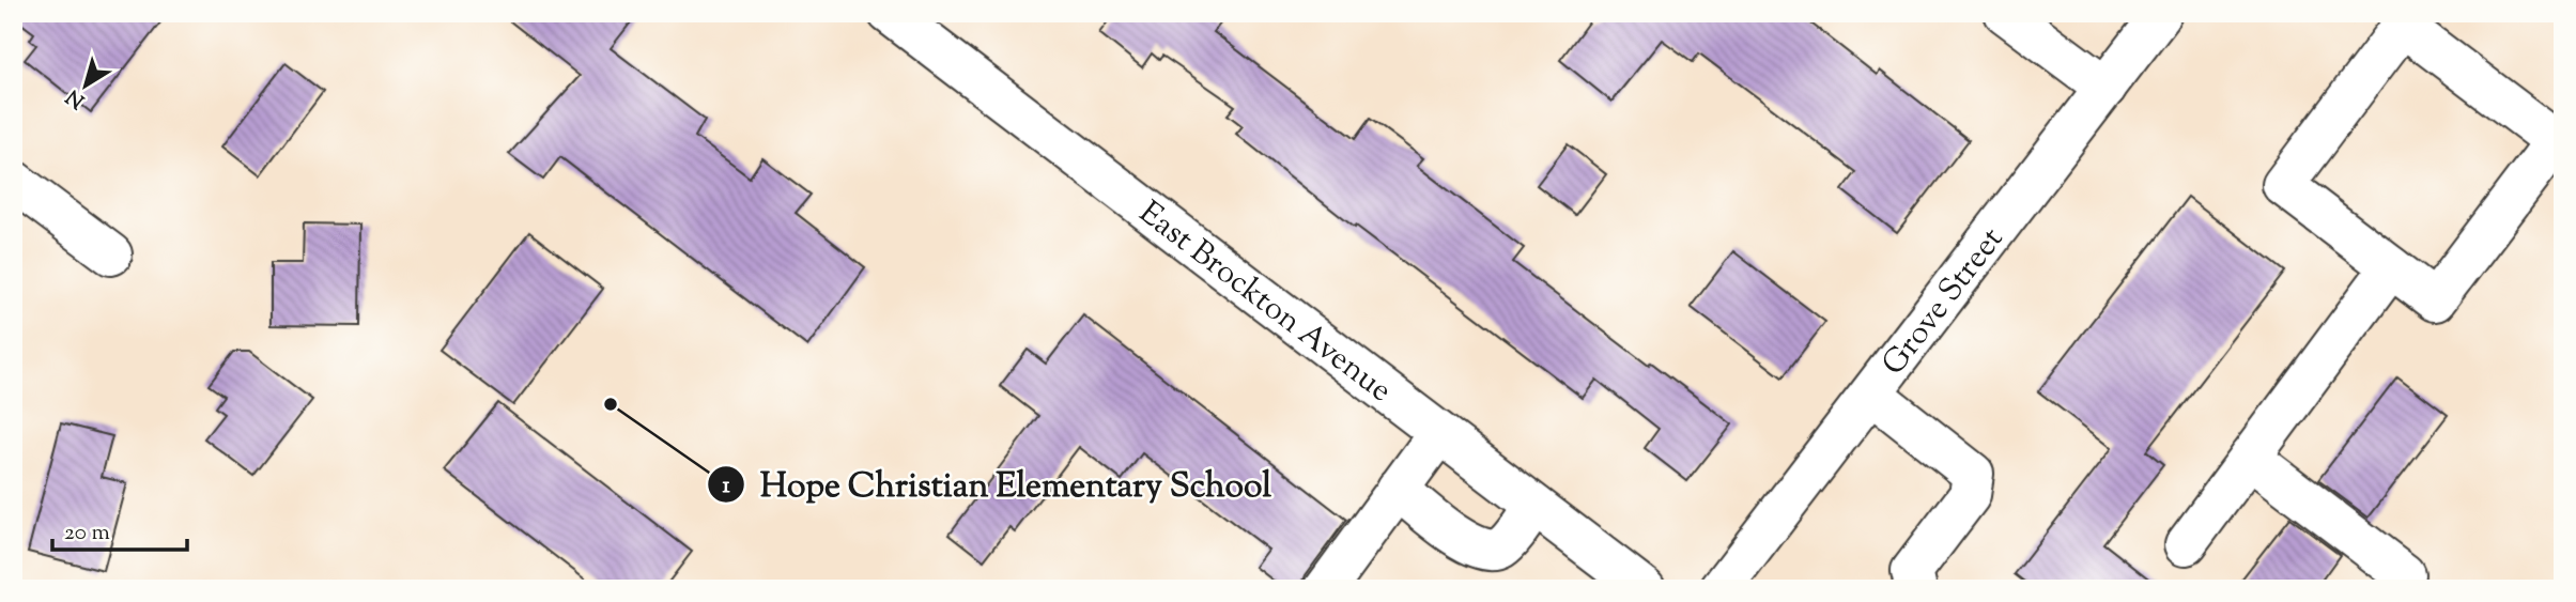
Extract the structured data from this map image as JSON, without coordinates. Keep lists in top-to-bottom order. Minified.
{"streets":{"street":["East Brockton Avenue","Grove Street"]},"places":["Hope Christian Elementary School"],"scale_bar":"20 m","north":"bottom left"}
